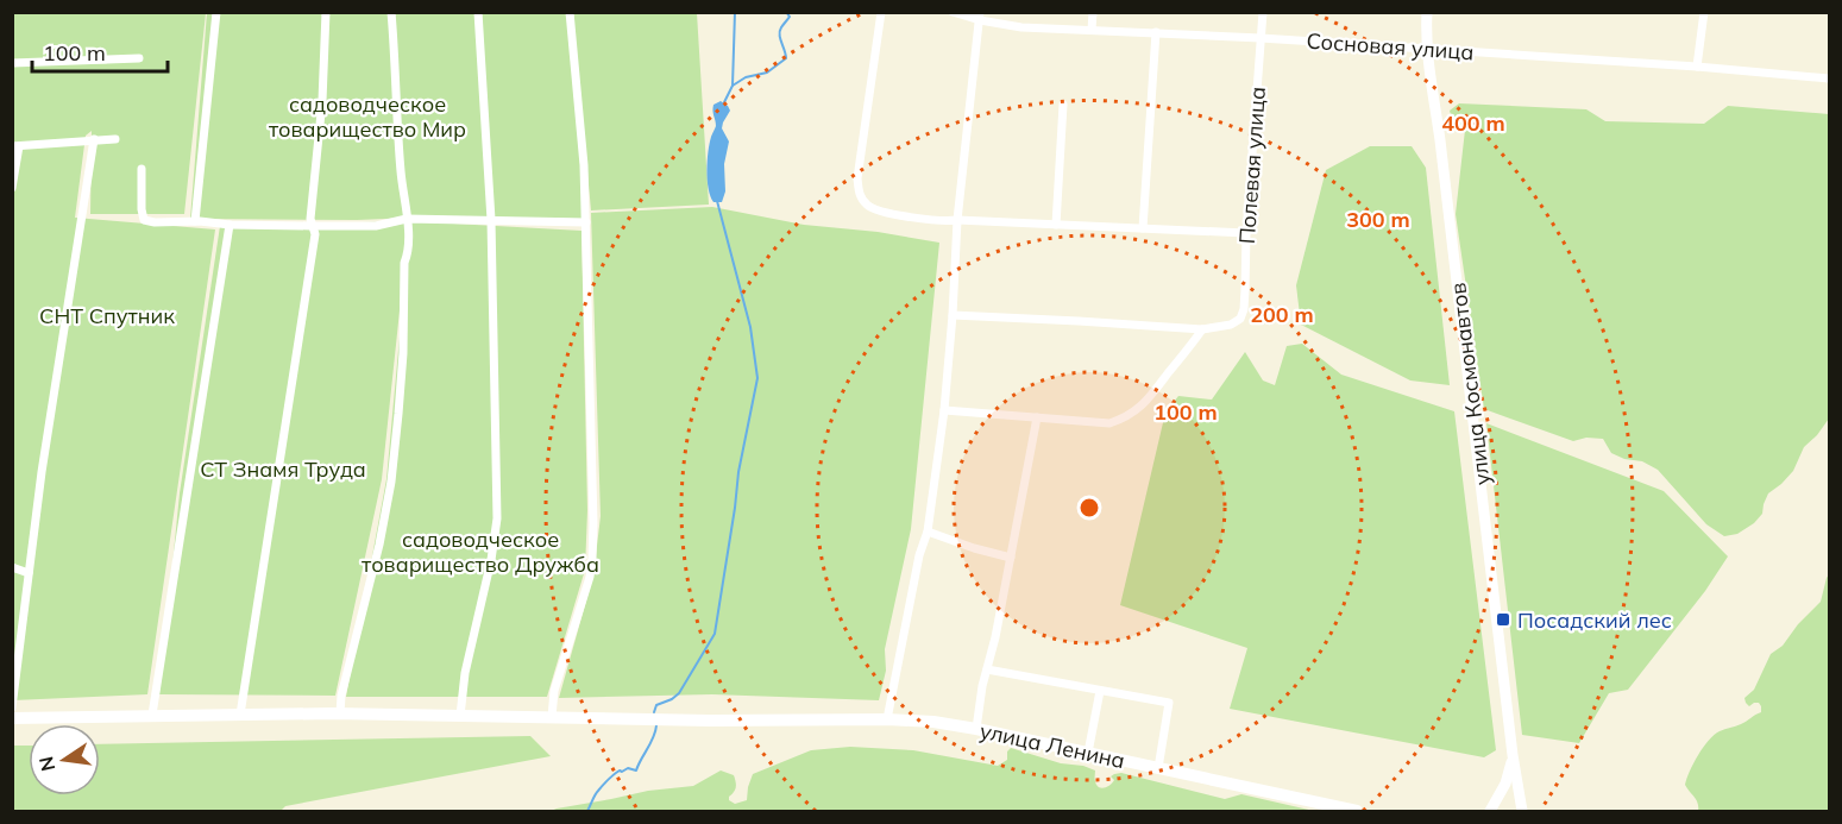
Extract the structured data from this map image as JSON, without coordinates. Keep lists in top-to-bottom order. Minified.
{"streets":{"main road":["улица Ленина"],"street":["Сосновая улица","Полевая улица","улица Космонавтов"]},"crossings":[["Сосновая улица","Полевая улица"],["Сосновая улица","улица Космонавтов"]],"parks":["садоводческое товарищество Мир","СНТ Спутник","СТ Знамя Труда","садоводческое товарищество Дружба"],"places":{"transit":["Посадский лес"]},"scale_bar":"100 m","north":"left","rings":["400 m","300 m","200 m","100 m"]}
